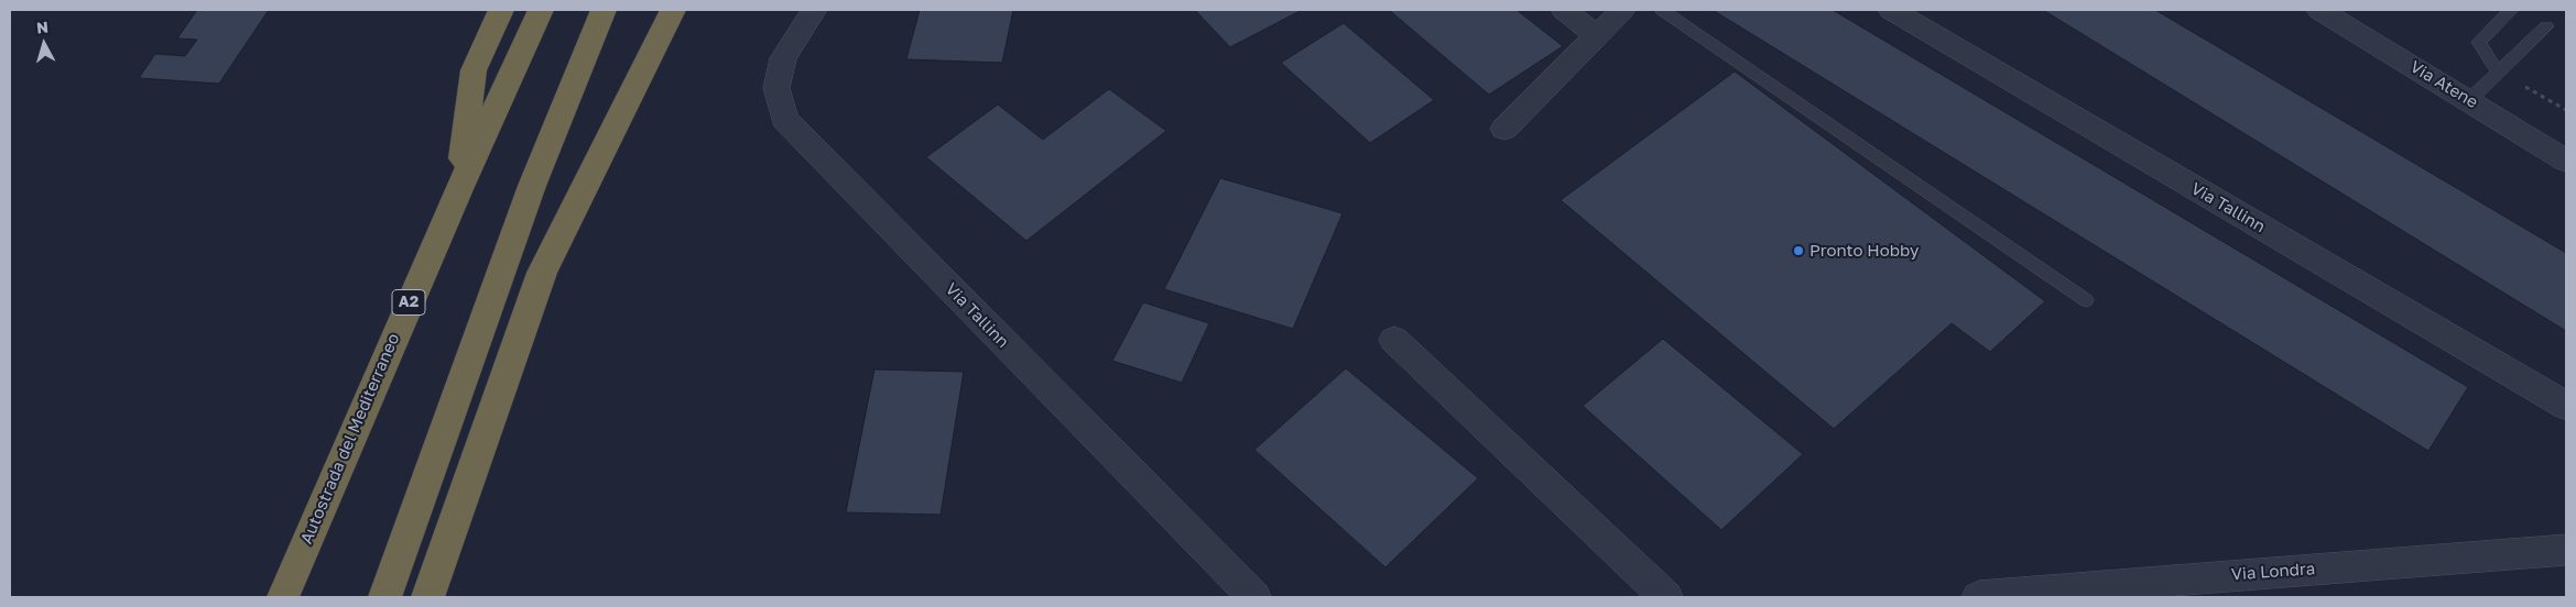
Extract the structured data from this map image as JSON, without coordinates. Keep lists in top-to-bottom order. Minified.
{"streets":{"highway":["A2","Autostrada del Mediterraneo"],"street":["Via Atene","Via Tallinn","Via Londra"]},"places":["Pronto Hobby"],"north":"top"}
